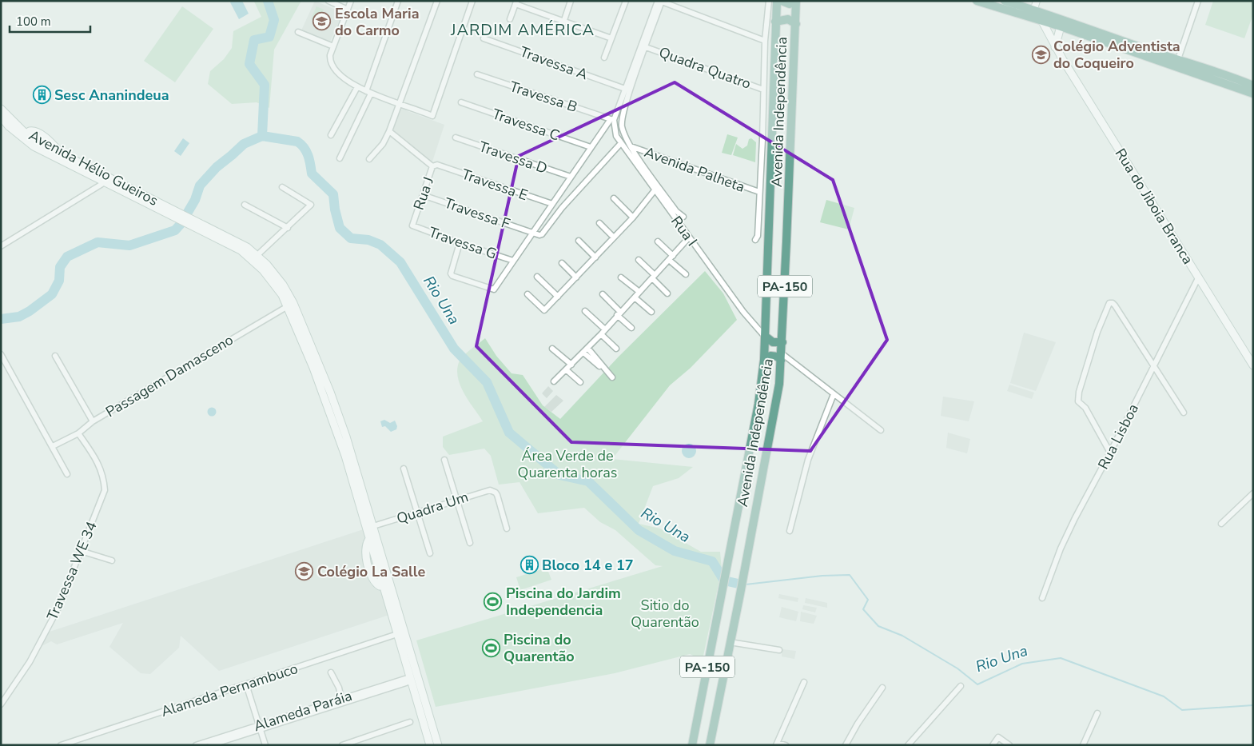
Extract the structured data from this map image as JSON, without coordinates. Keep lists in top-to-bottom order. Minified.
{"streets":{"main road":["Avenida Independência","Avenida Hélio Gueiros","Rua do Jiboia Branca","PA-150"],"street":["Travessa A","Quadra Quatro","Travessa B","Travessa C","Travessa D","Avenida Palheta","Travessa E","Rua J","Travessa F","Rua I","Travessa G","Passagem Damasceno","Rua Lisboa","Quadra Um","Travessa WE 34","Alameda Pernambuco","Alameda Paráia"]},"crossings":[["Travessa B","Rua I"],["Avenida Independência","Rua I"],["Travessa E","Rua J"],["Rua J","Travessa F"],["Rua J","Travessa G"],["Rua do Jiboia Branca","Rua Lisboa"],["Passagem Damasceno","Travessa WE 34"]],"districts":["JARDIM AMÉRICA"],"water":["Rio Una"],"parks":["Área Verde de Quarenta horas","Sitio do Quarentão"],"places":{"school or university":["Escola Maria do Carmo","Colégio Adventista do Coqueiro","Colégio La Salle"],"building":["Sesc Ananindeua","Bloco 14 e 17"],"sports":["Piscina do Jardim Independencia","Piscina do Quarentão"]},"scale_bar":"100 m"}
